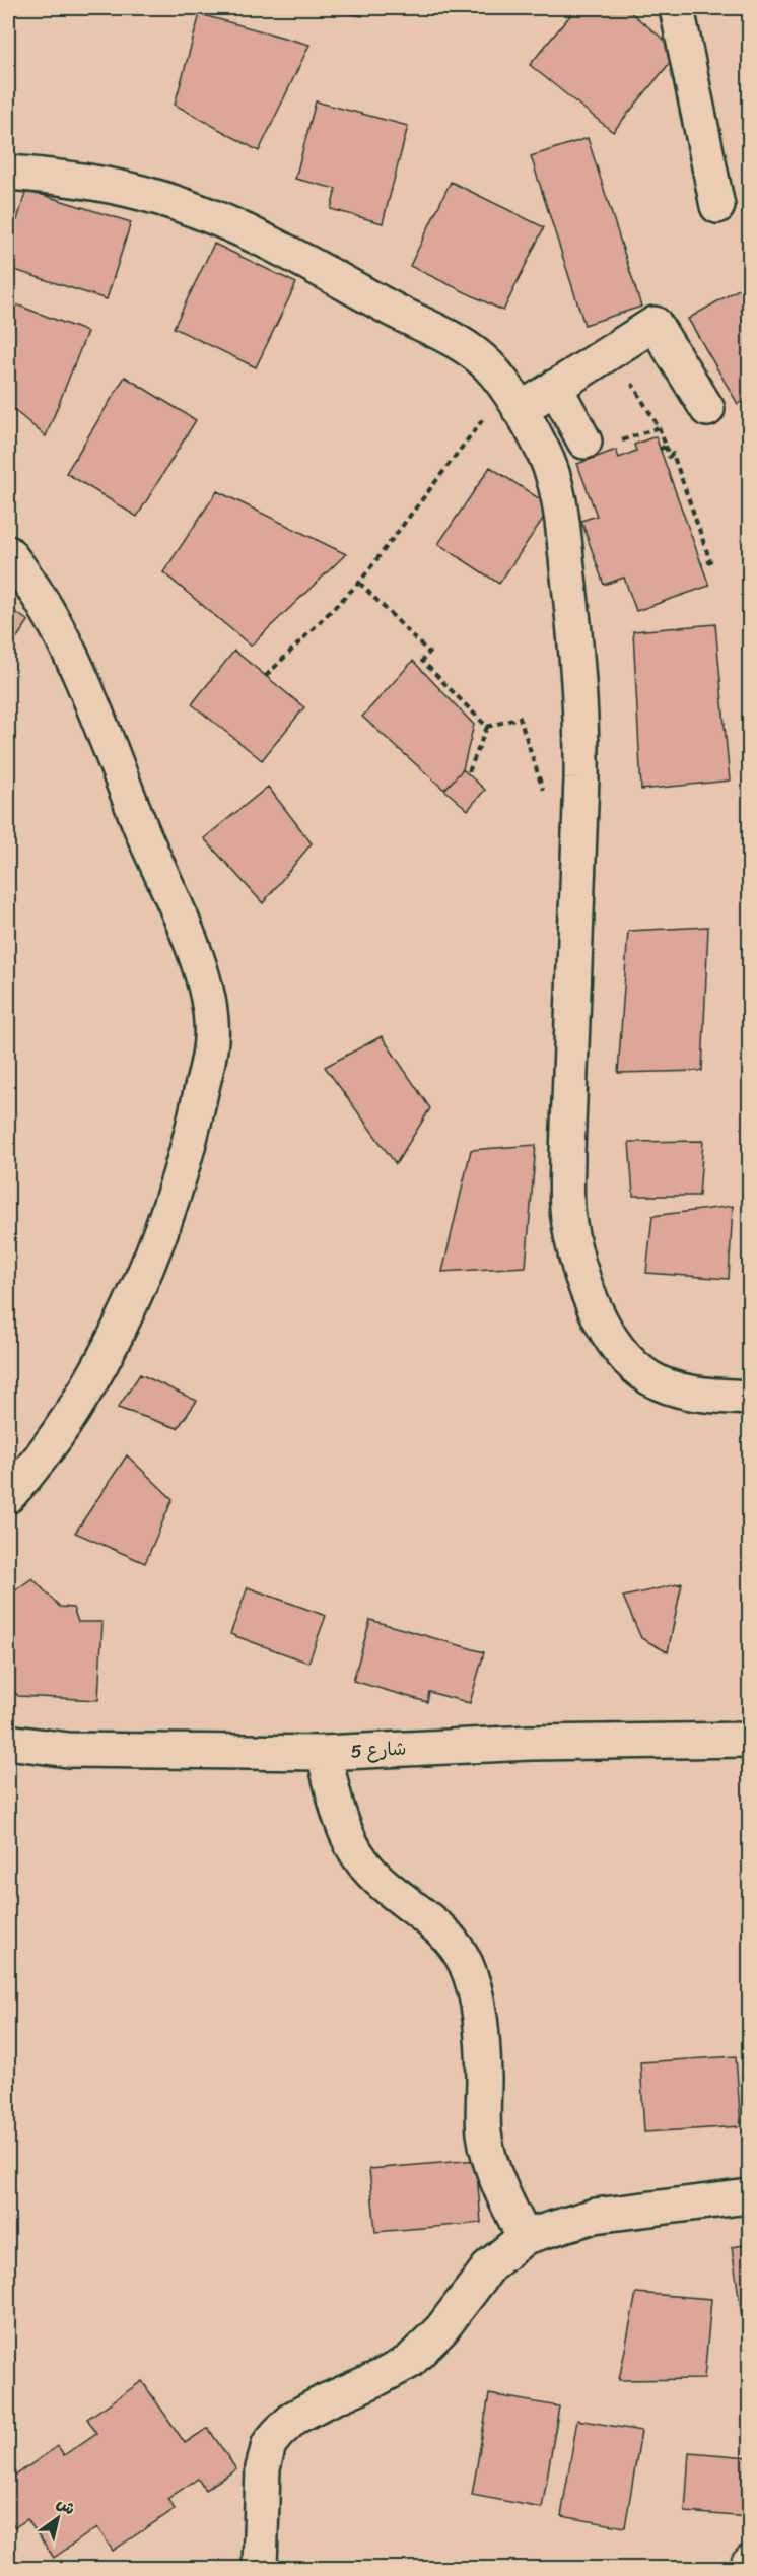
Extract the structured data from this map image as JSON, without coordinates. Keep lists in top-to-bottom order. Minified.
{"streets":{"street":["شارع 5"]},"north":"top right"}
